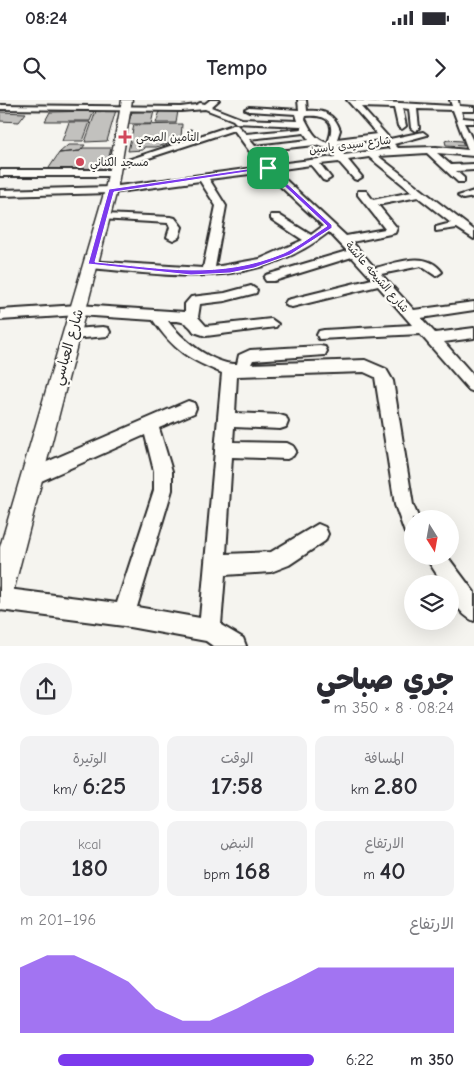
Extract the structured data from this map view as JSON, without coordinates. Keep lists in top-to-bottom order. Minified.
{"streets":{"street":["شارع سيدى ياسين","شارع الشيخه عائشة","شارع العباسي"]},"crossings":[["شارع سيدى ياسين","شارع الشيخه عائشة"],["شارع سيدى ياسين","شارع العباسي"]],"places":{"health":["التأمين الصحي"],"other":["مسجد الكناني"]},"north":"bottom","page":{"status":"08:24","header":"Tempo","heading":["جري صباحي","08:24 · 8 × 350 m"],"stats":[["المسافة","2.80 km"],["الوقت","17:58"],["الوتيرة","6:25 /km"],["الارتفاع","40 m"],["النبض","168 bpm"],["kcal","180"]],"chart":["الارتفاع","196–201 m"],"list":[{"name":"350 m","note":"6:22"}]}}
